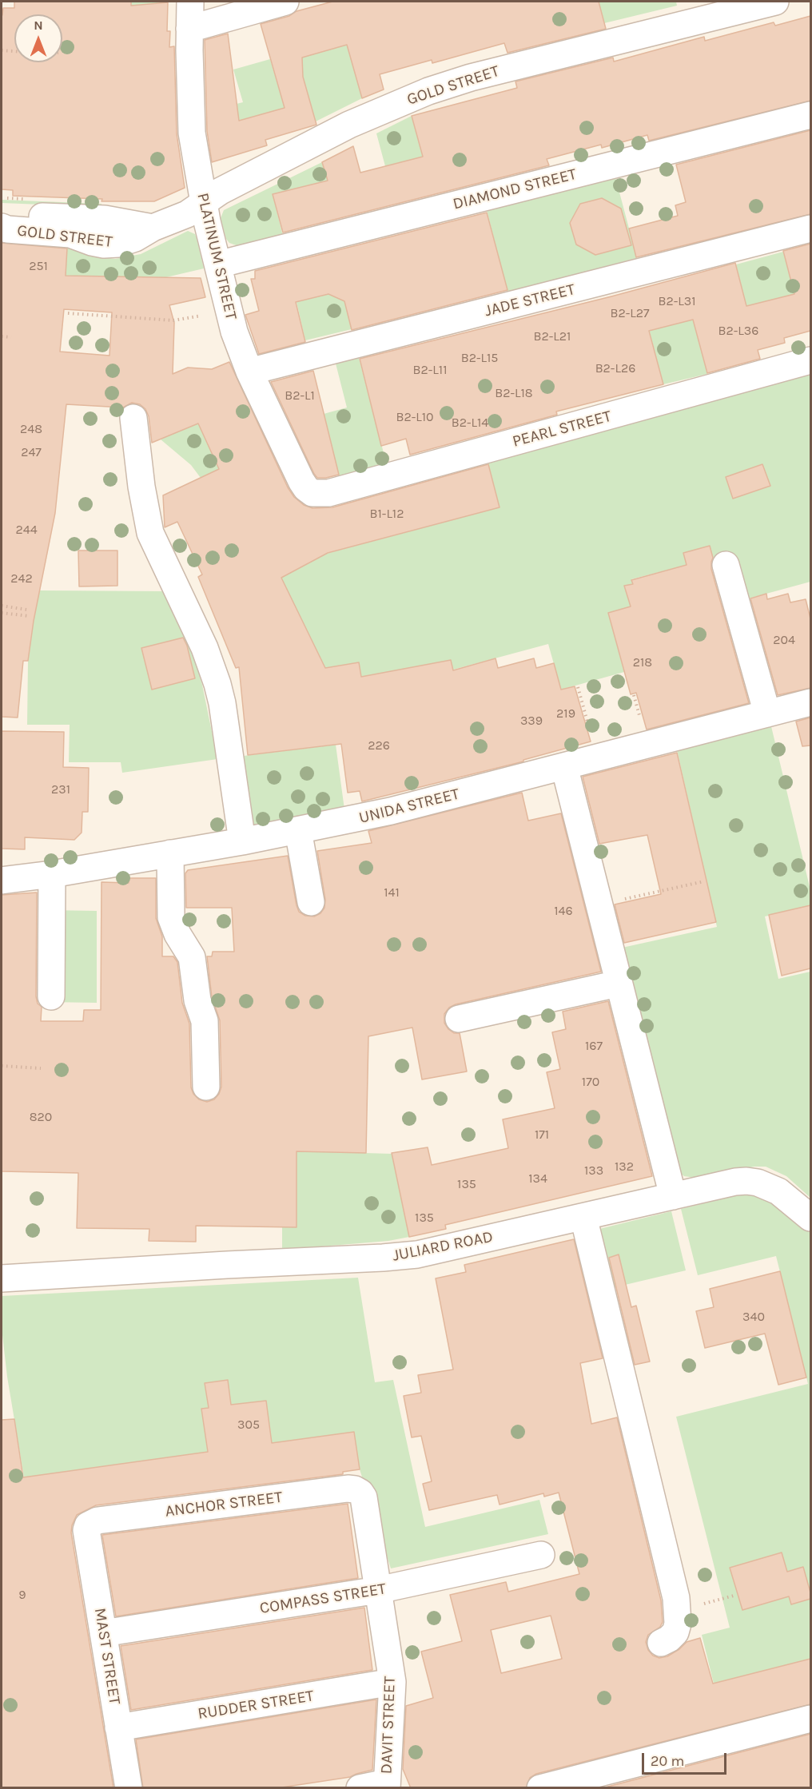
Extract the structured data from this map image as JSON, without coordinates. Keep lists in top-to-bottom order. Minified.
{"streets":{"street":["GOLD STREET","DIAMOND STREET","PLATINUM STREET","JADE STREET","PEARL STREET","UNIDA STREET","JULIARD ROAD","ANCHOR STREET","COMPASS STREET","MAST STREET","RUDDER STREET","DAVIT STREET"]},"crossings":[["GOLD STREET","PLATINUM STREET"],["DIAMOND STREET","PLATINUM STREET"],["PLATINUM STREET","JADE STREET"],["PLATINUM STREET","PEARL STREET"],["ANCHOR STREET","MAST STREET"],["ANCHOR STREET","DAVIT STREET"],["COMPASS STREET","MAST STREET"],["COMPASS STREET","DAVIT STREET"],["MAST STREET","RUDDER STREET"],["RUDDER STREET","DAVIT STREET"]],"house_numbers":["251","B2-L31","B2-L27","B2-L36","B2-L21","B2-L15","B2-L26","B2-L11","B2-L18","B2-L1","B2-L10","B2-L14","248","247","B1-L12","244","242","204","218","219","339","226","231","141","146","167","170","820","171","132","133","134","135","135","340","305","9"],"scale_bar":"20 m","north":"top"}
